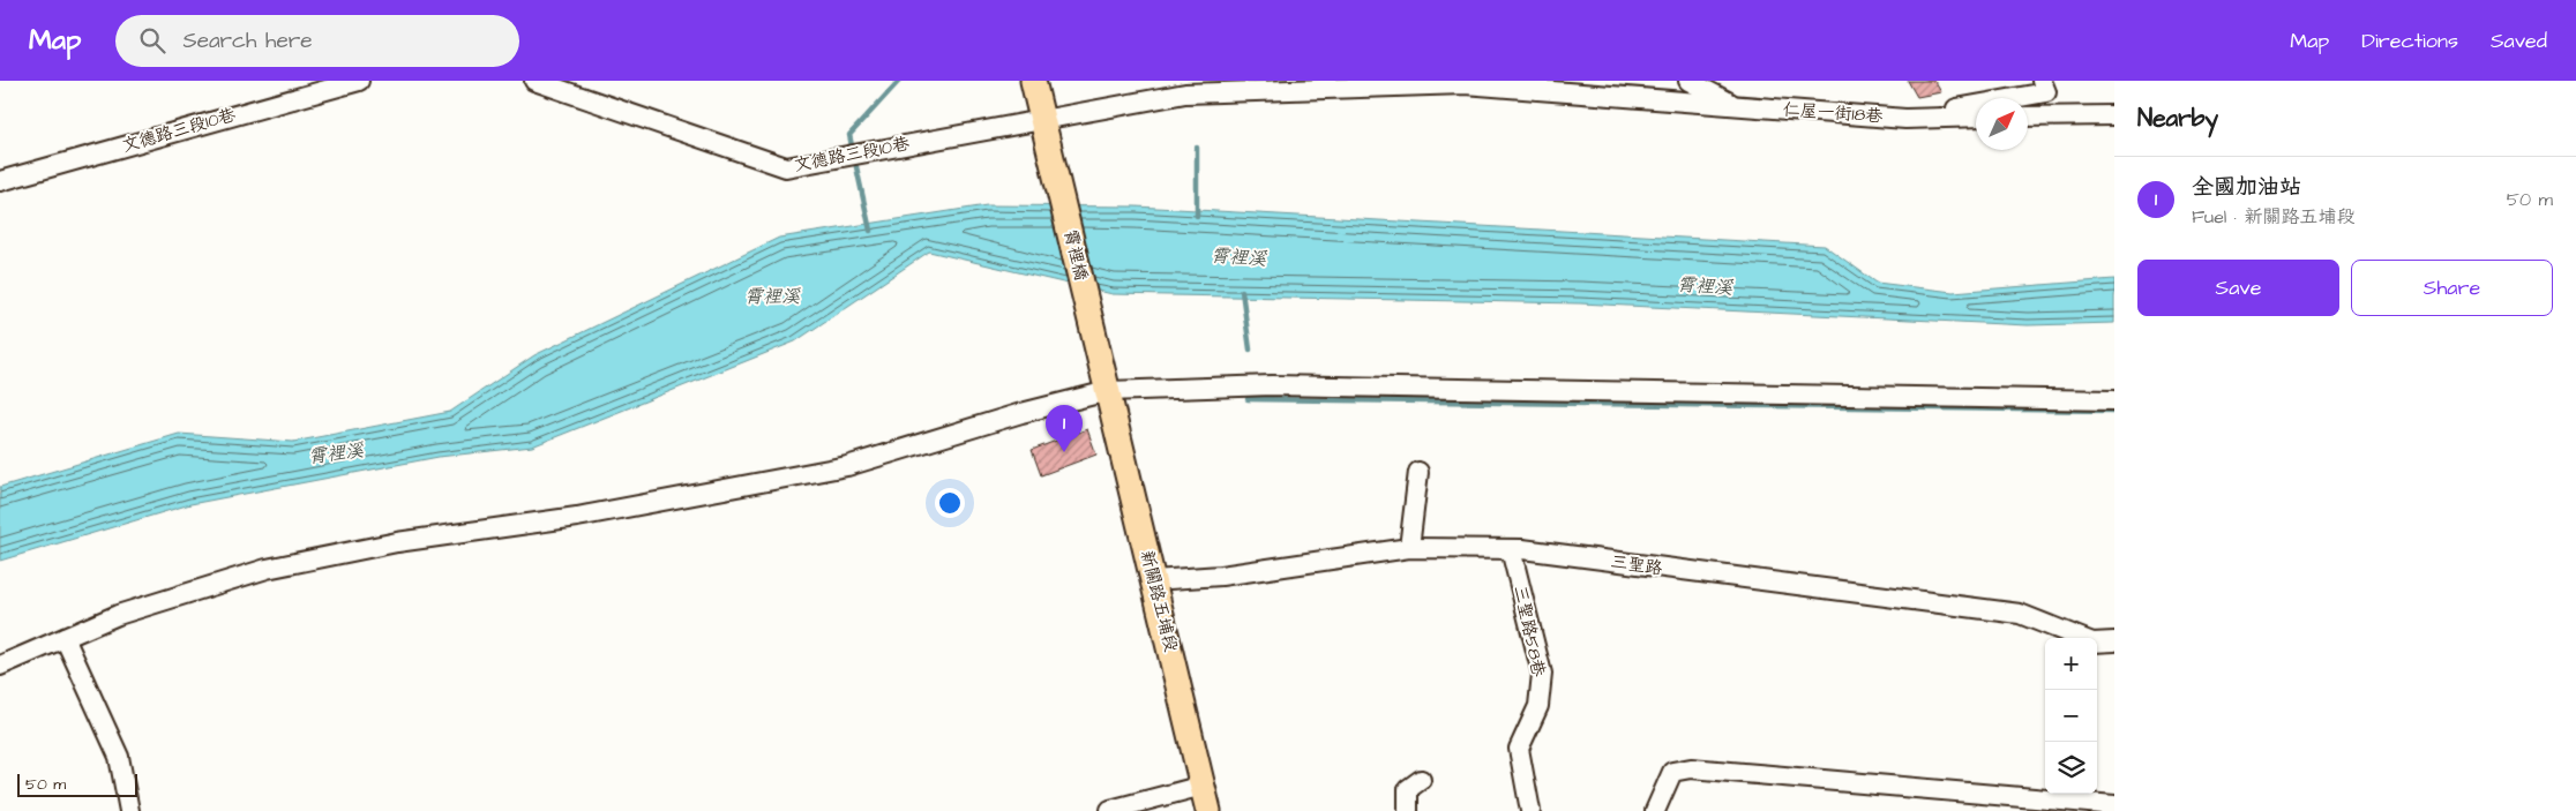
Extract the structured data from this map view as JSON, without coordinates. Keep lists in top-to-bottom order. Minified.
{"streets":{"main road":["霄裡橋","新關路五埔段"],"street":["仁屋一街18巷","文德路三段10巷","三聖路","三聖路58巷"]},"crossings":[["仁屋一街18巷","文德路三段10巷"],["文德路三段10巷","霄裡橋"],["霄裡橋","新關路五埔段"],["三聖路","新關路五埔段"],["三聖路","三聖路58巷"]],"water":["霄裡溪"],"scale_bar":"50 m","north":"top right","page":{"header":"Map","search":"Search here","nav":["Map","Directions","Saved"],"heading":"Nearby","list":[{"mark":"1","name":"全國加油站","note":"Fuel · 新關路五埔段","value":"50 m"}],"buttons":["Save","Share"],"pins":"1","map_buttons":["+","−"],"scale":"50 m"}}
